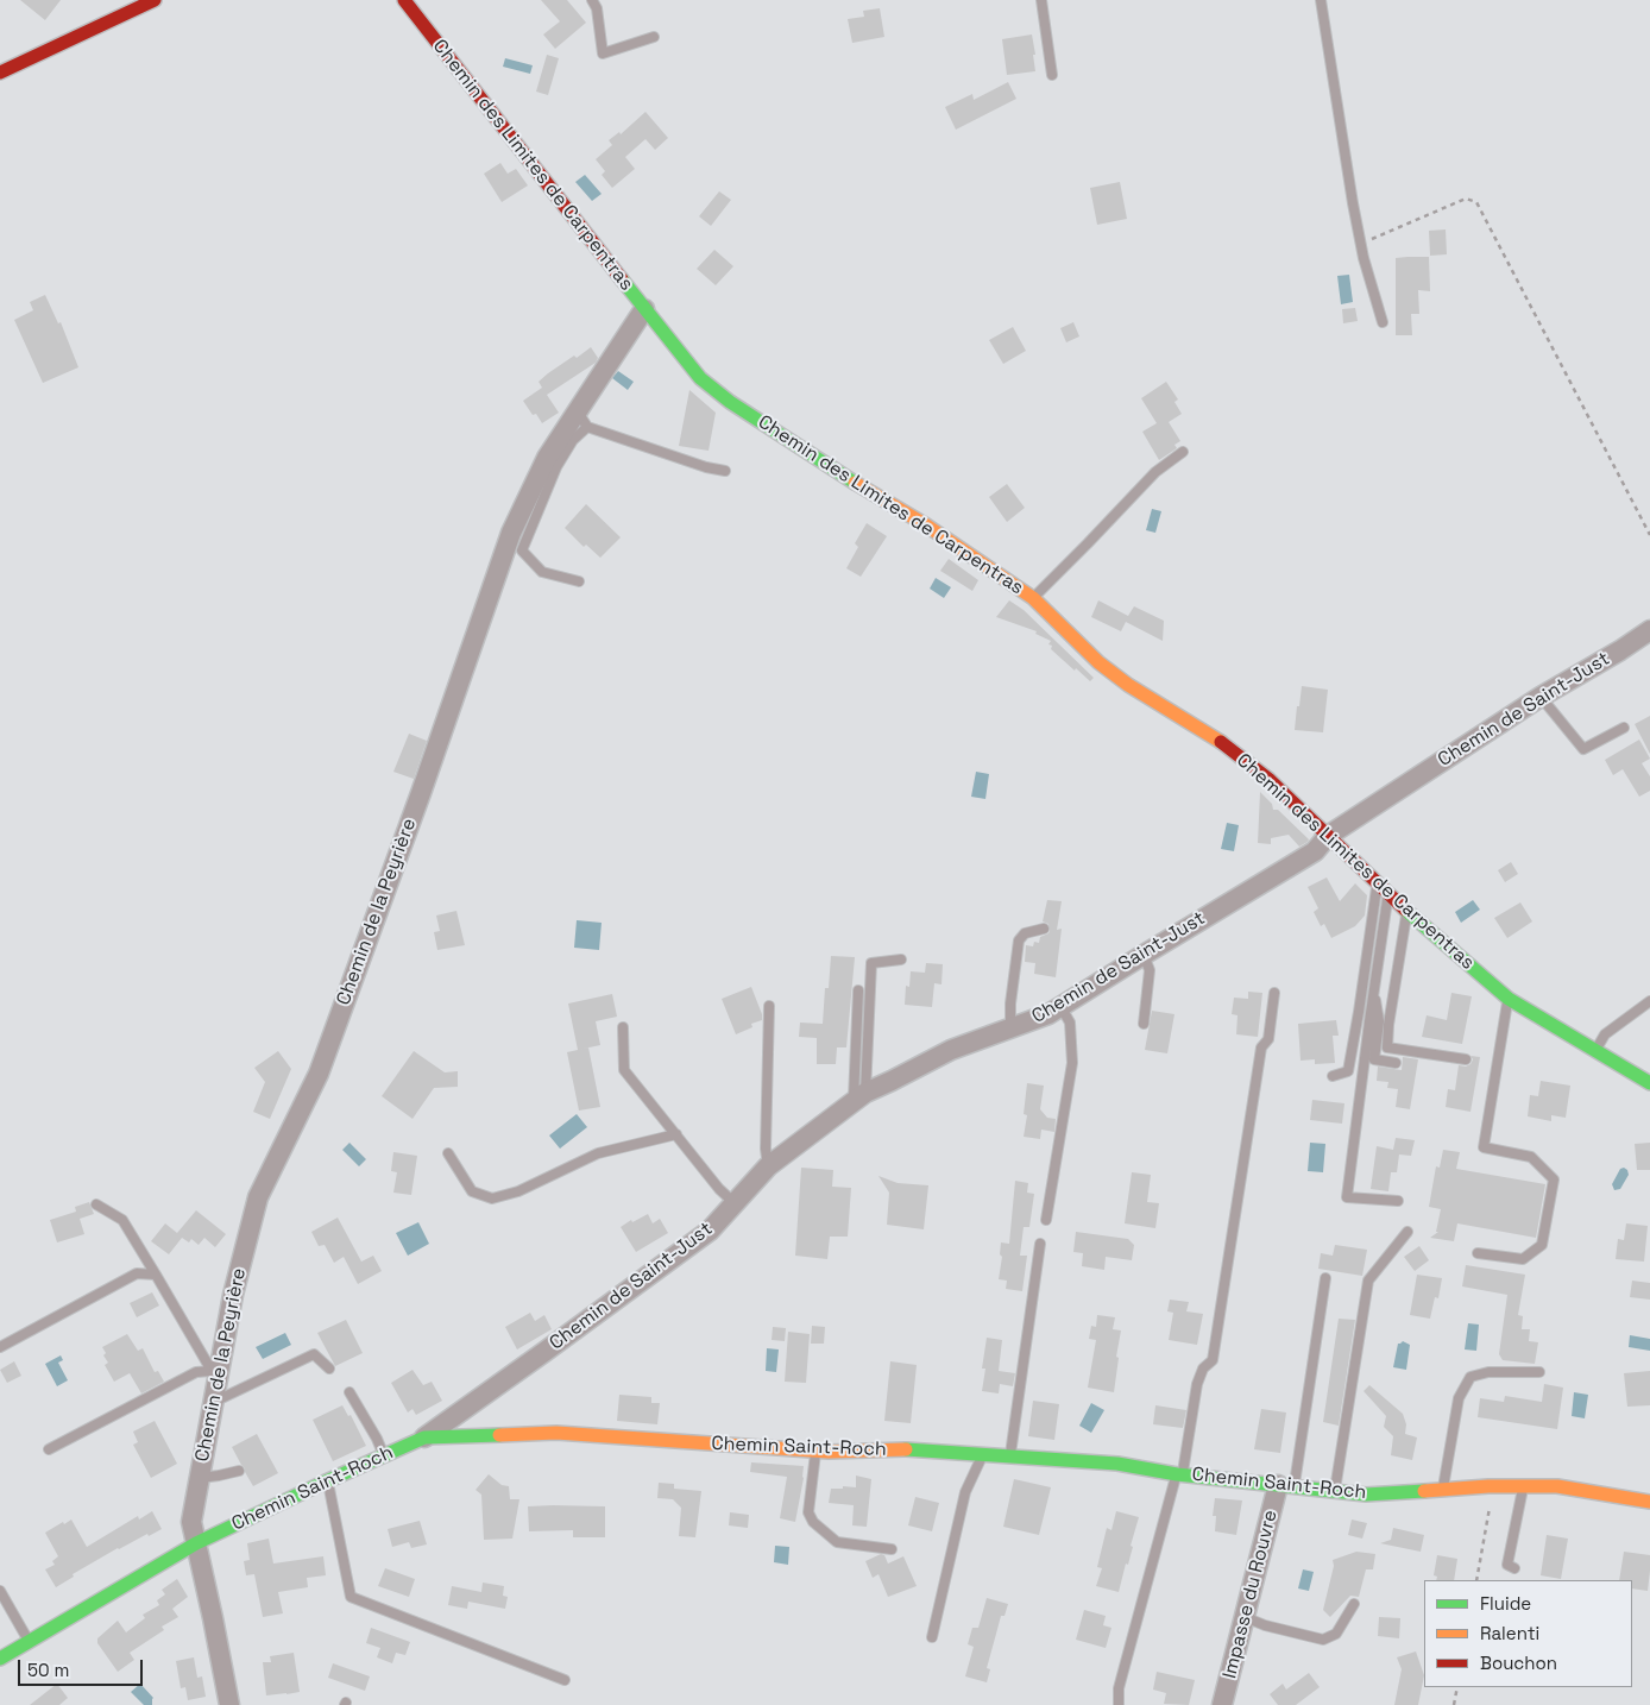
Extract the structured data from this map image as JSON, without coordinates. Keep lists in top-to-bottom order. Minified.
{"streets":{"street":["Chemin des Limites de Carpentras","Chemin de Saint-Just","Chemin de la Peyrière","Chemin Saint-Roch","Impasse du Rouvre"]},"crossings":[["Chemin des Limites de Carpentras","Chemin de Saint-Just"],["Chemin des Limites de Carpentras","Chemin de la Peyrière"],["Chemin de Saint-Just","Chemin Saint-Roch"],["Chemin de la Peyrière","Chemin Saint-Roch"],["Chemin Saint-Roch","Impasse du Rouvre"]],"legend":["Fluide","Ralenti","Bouchon"],"scale_bar":"50 m"}
